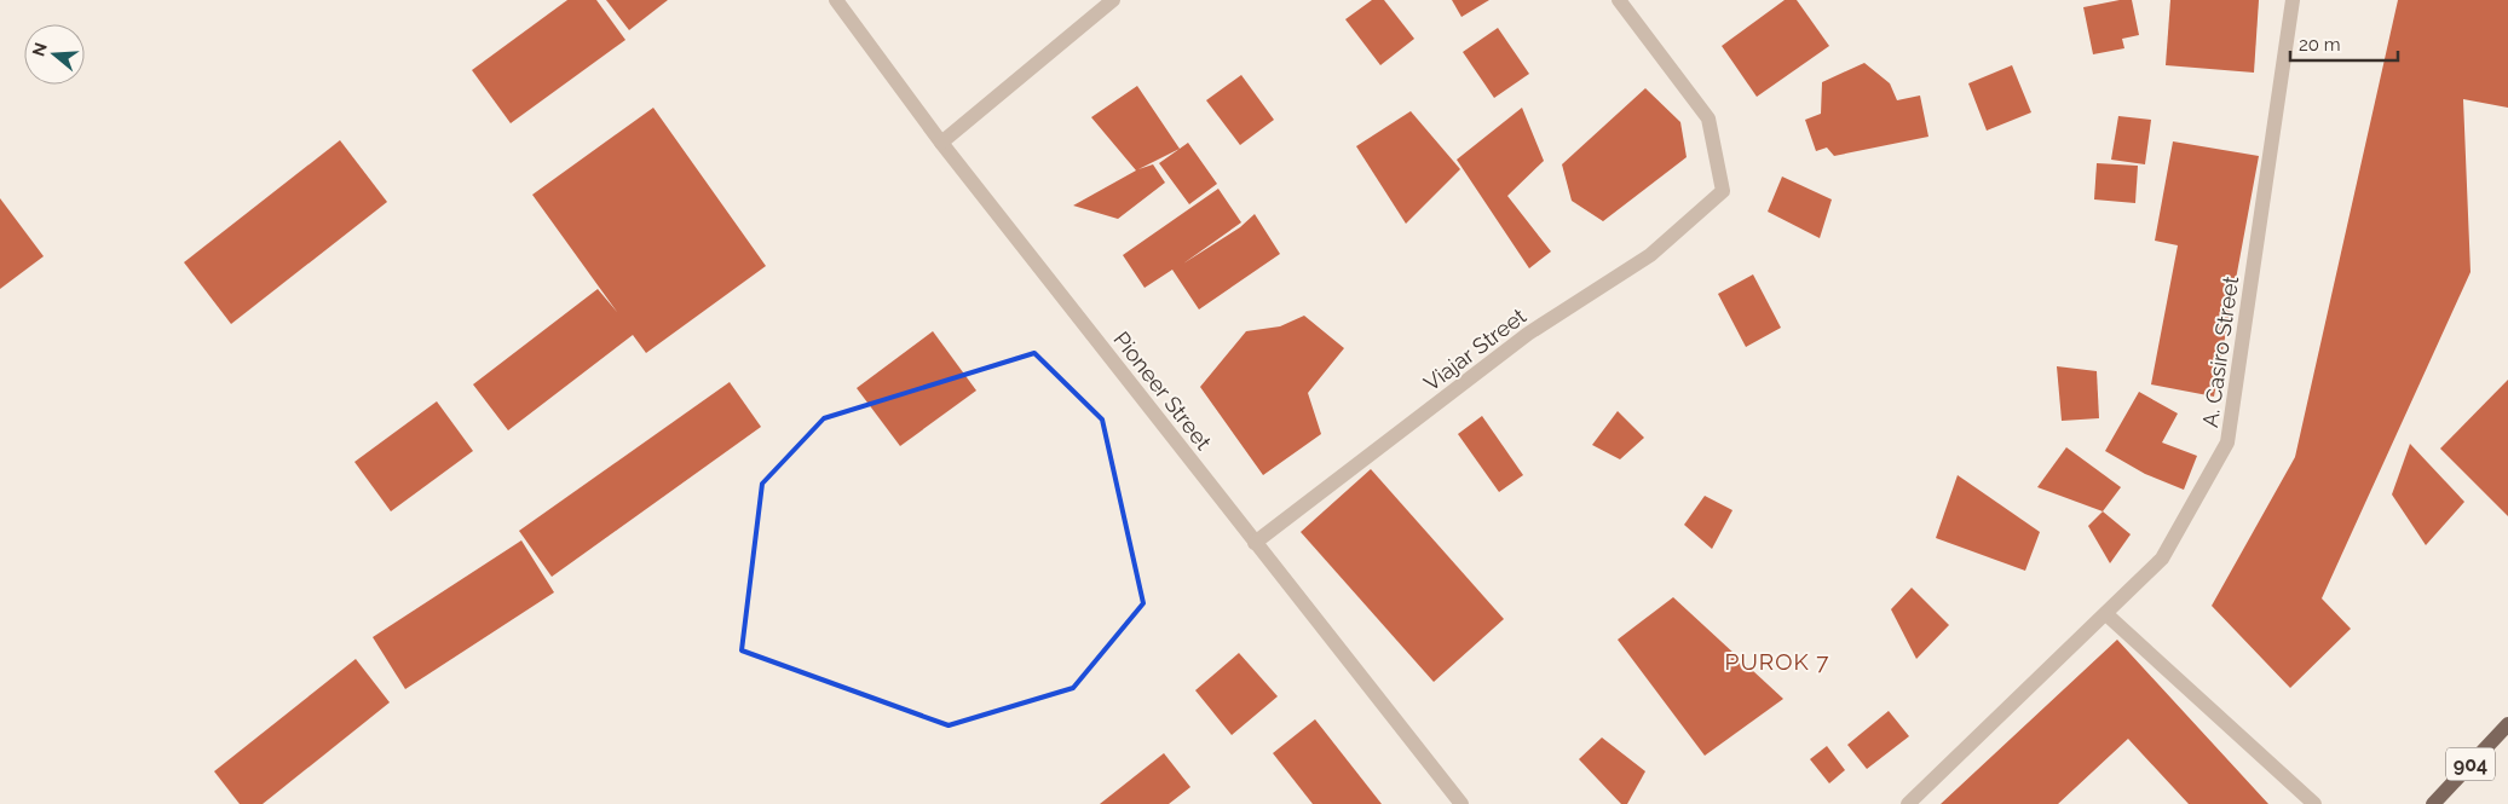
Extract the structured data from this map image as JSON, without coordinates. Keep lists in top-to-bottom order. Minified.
{"streets":{"main road":["904"],"street":["Viajar Street","A. Casiro Street","Pioneer Street"]},"crossings":[["Viajar Street","Pioneer Street"]],"districts":["PUROK 7"],"scale_bar":"20 m","north":"left"}
